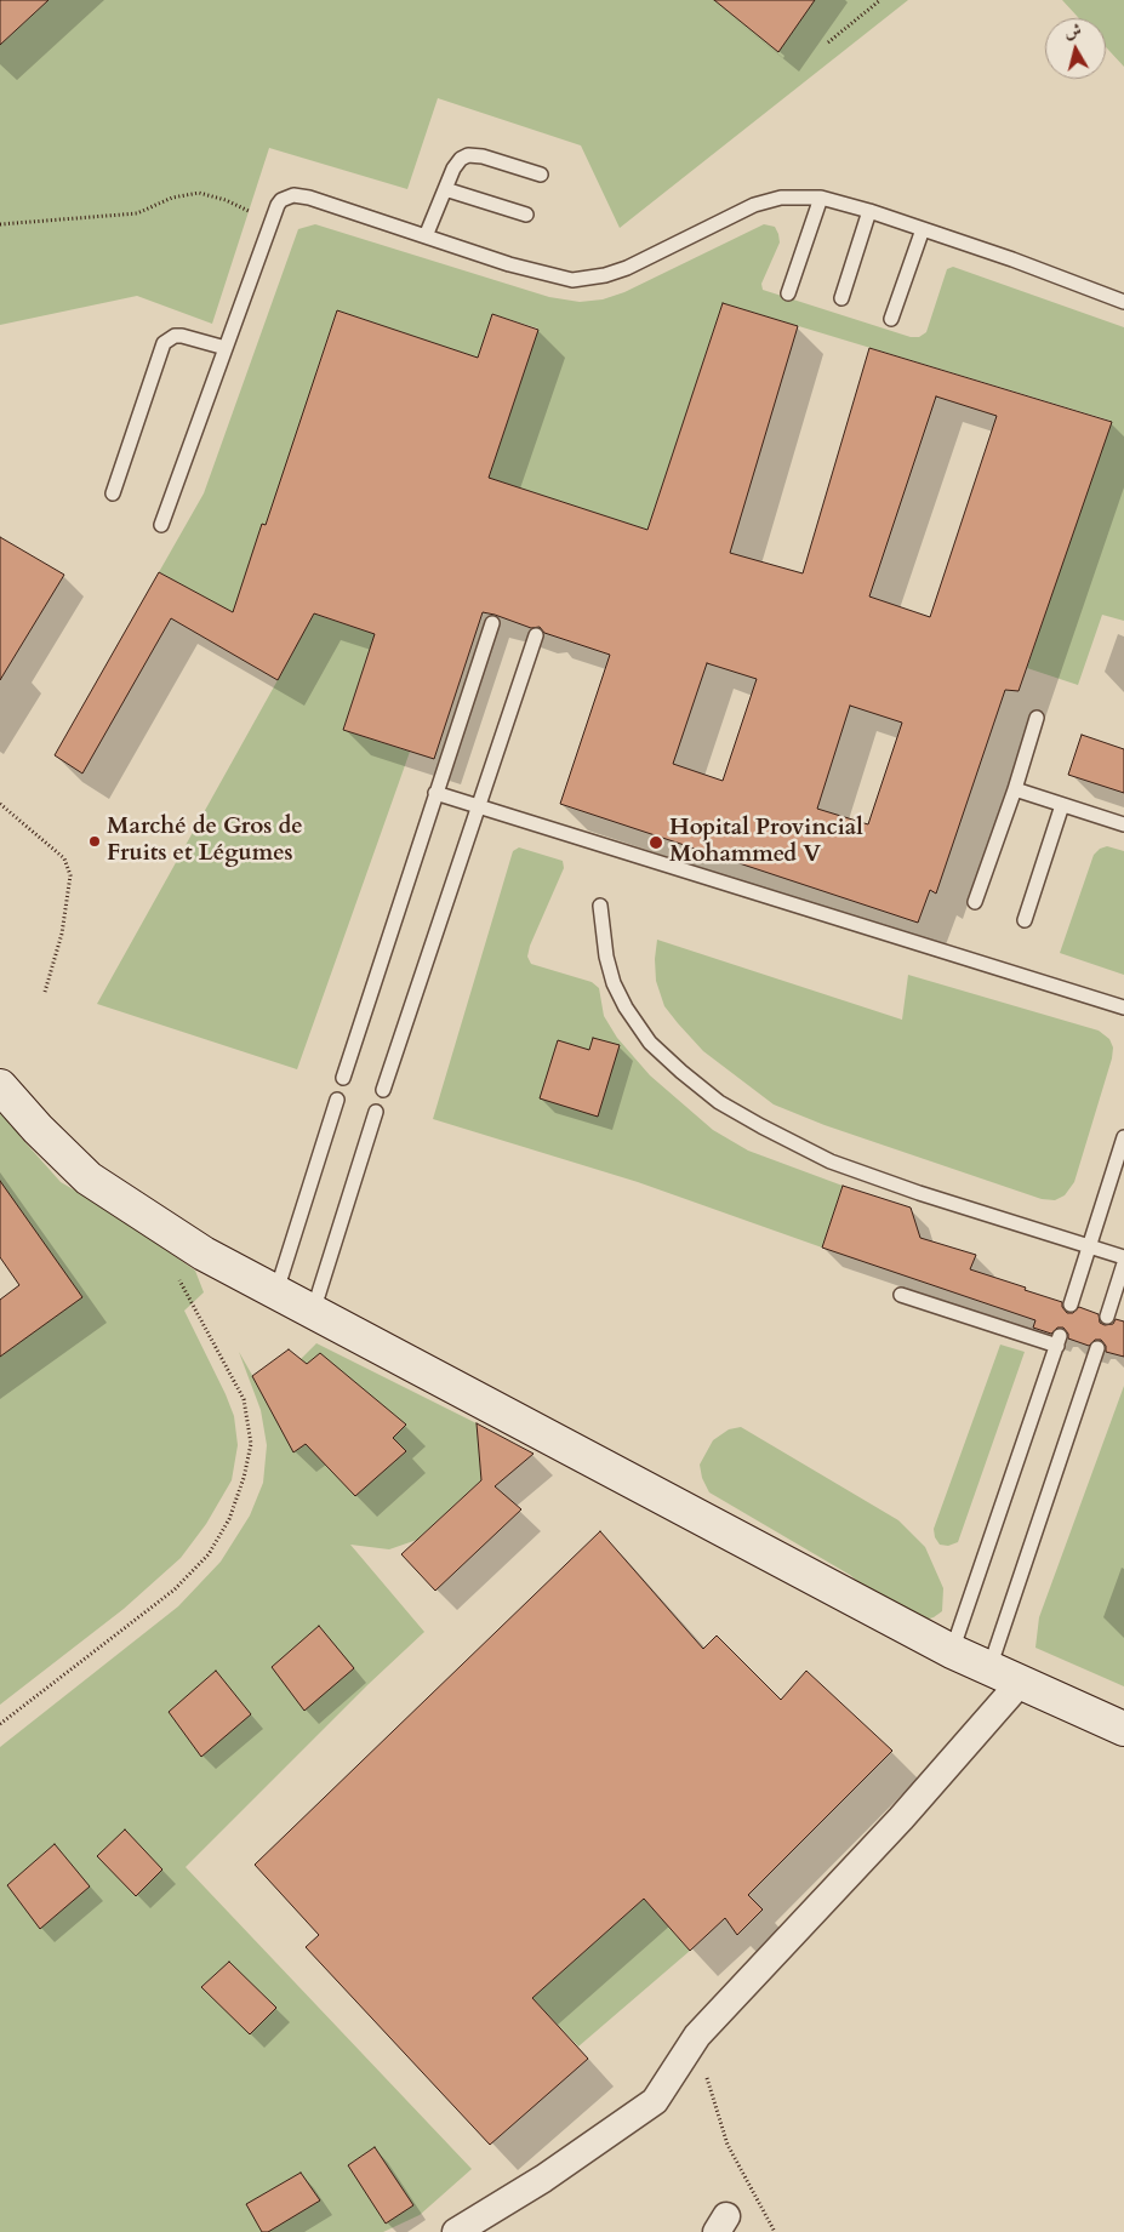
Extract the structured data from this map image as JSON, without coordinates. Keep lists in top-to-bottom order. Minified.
{"places":["Marché de Gros de Fruits et Légumes","Hopital Provincial Mohammed V"],"north":"top"}
